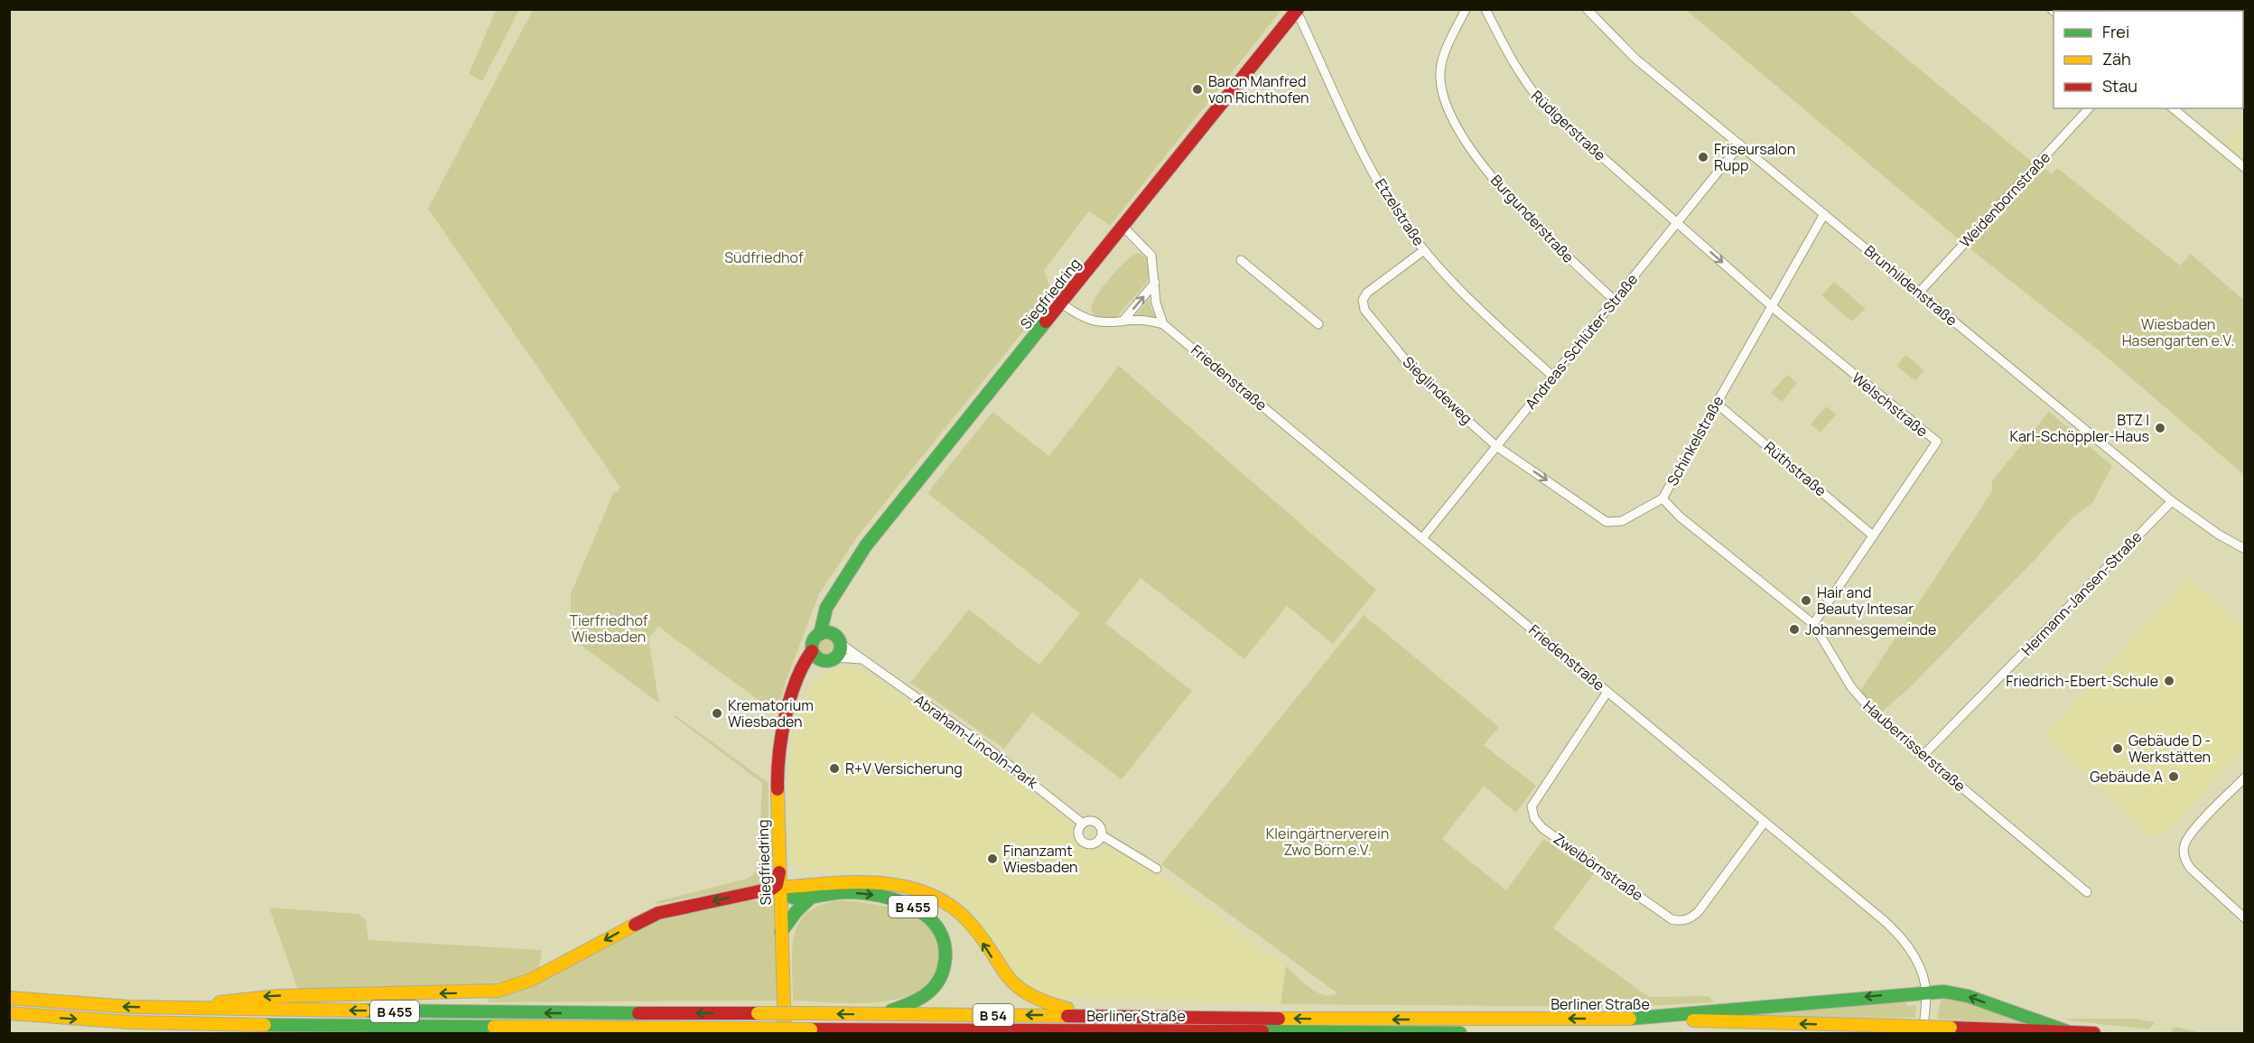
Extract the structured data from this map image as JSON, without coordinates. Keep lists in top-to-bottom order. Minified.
{"streets":{"main road":["Siegfriedring","B 455","Berliner Straße","B 54"],"street":["Rüdigerstraße","Weidenbornstraße","Etzelstraße","Burgunderstraße","Brunhildenstraße","Andreas-Schlüter-Straße","Friedenstraße","Sieglindeweg","Welschstraße","Schinkelstraße","Rüthstraße","Hermann-Jansen-Straße","Abraham-Lincoln-Park","Hauberrisserstraße","Zweibörnstraße"]},"crossings":[["Rüdigerstraße","Andreas-Schlüter-Straße"],["Rüdigerstraße","Welschstraße"],["Weidenbornstraße","Brunhildenstraße"],["Etzelstraße","Siegfriedring"],["Etzelstraße","Andreas-Schlüter-Straße"],["Etzelstraße","Sieglindeweg"],["Burgunderstraße","Andreas-Schlüter-Straße"],["Brunhildenstraße","Andreas-Schlüter-Straße"],["Brunhildenstraße","Schinkelstraße"],["Brunhildenstraße","Hermann-Jansen-Straße"],["Siegfriedring","Abraham-Lincoln-Park"],["Andreas-Schlüter-Straße","Friedenstraße"],["Andreas-Schlüter-Straße","Sieglindeweg"],["Andreas-Schlüter-Straße","Welschstraße"],["Andreas-Schlüter-Straße","Schinkelstraße"],["Friedenstraße","Zweibörnstraße"],["Sieglindeweg","Schinkelstraße"],["Welschstraße","Schinkelstraße"],["Welschstraße","Rüthstraße"],["Welschstraße","Hauberrisserstraße"],["Schinkelstraße","Rüthstraße"],["Schinkelstraße","Hauberrisserstraße"],["Hermann-Jansen-Straße","Hauberrisserstraße"],["B 455","B 54"],["Berliner Straße","B 54"]],"parks":["Südfriedhof","Wiesbaden Hasengarten e.V.","Tierfriedhof Wiesbaden","Kleingärtnerverein Zwo Börn e.V."],"places":["Baron Manfred von Richthofen","Friseursalon Rupp","BTZ I Karl-Schöppler-Haus","Hair and Beauty Intesar","Johannesgemeinde","Friedrich-Ebert-Schule","Krematorium Wiesbaden","Gebäude D - Werkstätten","R+V Versicherung","Gebäude A","Finanzamt Wiesbaden"],"legend":["Frei","Zäh","Stau"]}
